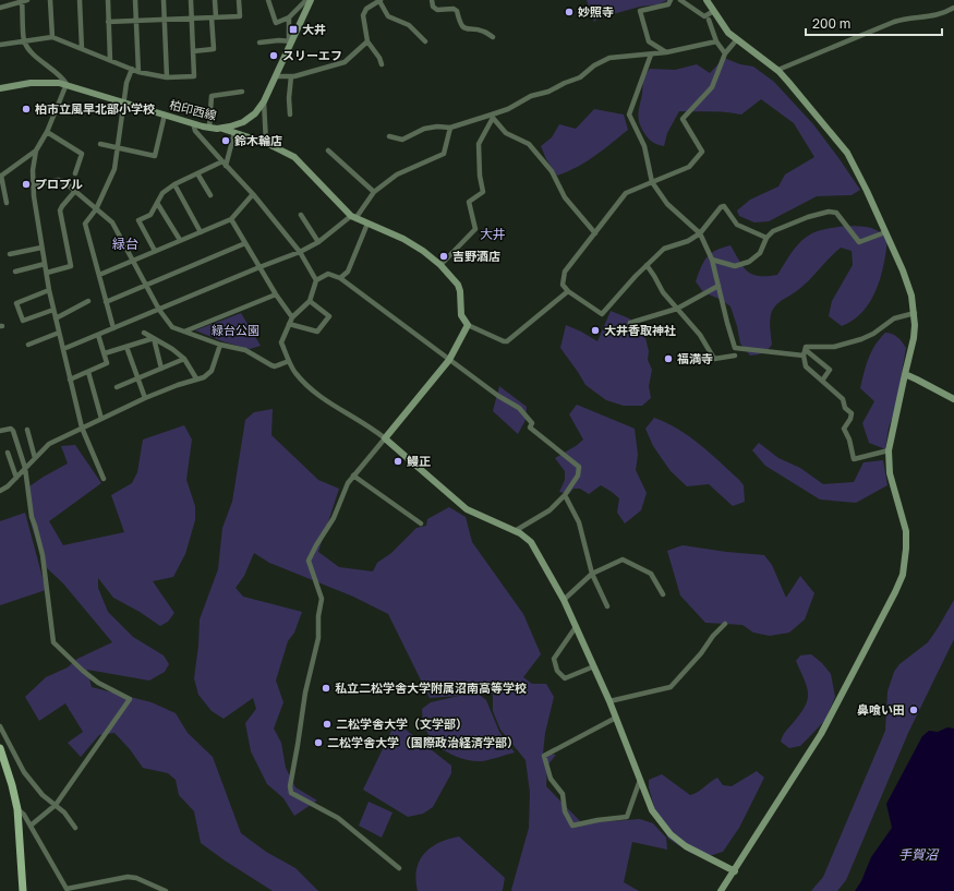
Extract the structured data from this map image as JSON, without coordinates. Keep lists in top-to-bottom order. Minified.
{"streets":{"street":["柏印西線"]},"districts":["大井","緑台"],"water":["手賀沼"],"parks":["緑台公園"],"places":{"other":["妙照寺","スリーエフ","柏市立風早北部小学校","鈴木輪店","プロプル","吉野酒店","大井香取神社","福満寺","鰻正","私立二松学舎大学附属沼南高等学校","鼻喰い田","二松学舎大学（文学部）","二松学舎大学（国際政治経済学部）"],"transit":["大井"]},"scale_bar":"200 m"}
